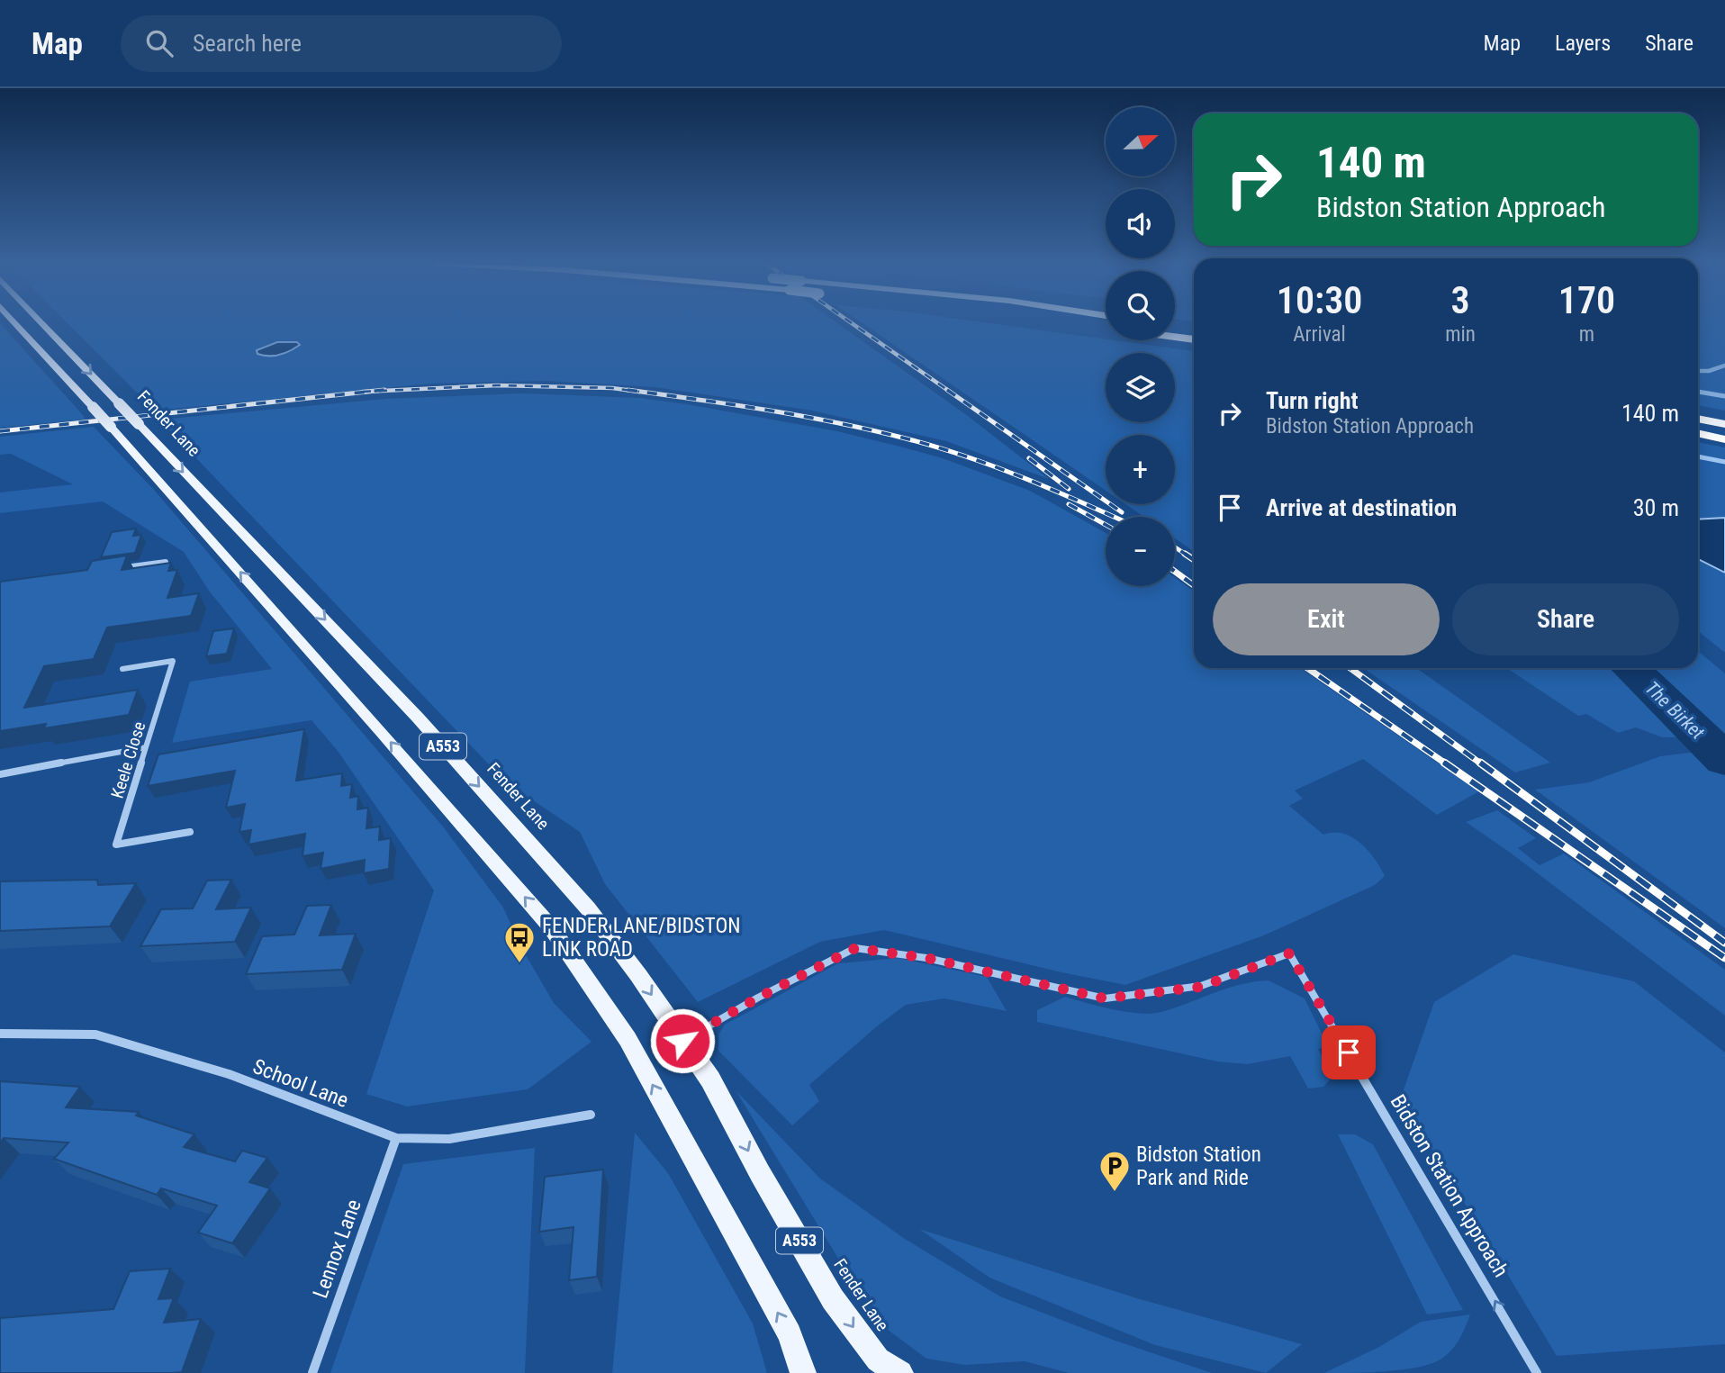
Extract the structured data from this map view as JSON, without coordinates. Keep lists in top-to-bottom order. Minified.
{"streets":{"main road":["Fender Lane","A553"],"street":["Keele Close","School Lane","Bidston Station Approach","Lennox Lane"]},"crossings":[["Fender Lane","Bidston Station Approach"],["School Lane","Lennox Lane"]],"one_way":["Bidston Station Approach"],"water":["The Birket"],"places":{"bus stop":["FENDER LANE/BIDSTON LINK ROAD"],"parking":["Bidston Station Park and Ride"]},"north":"right","page":{"header":"Map","search":"Search here","nav":["Map","Layers","Share"],"map_buttons":["+","−"],"turn":["140 m","Bidston Station Approach"],"eta":["10:30","Arrival","3","min","170","m"],"list":[{"name":"Turn right","note":"Bidston Station Approach","value":"140 m"},{"name":"Arrive at destination","value":"30 m"}],"buttons":["Exit","Share"]}}
